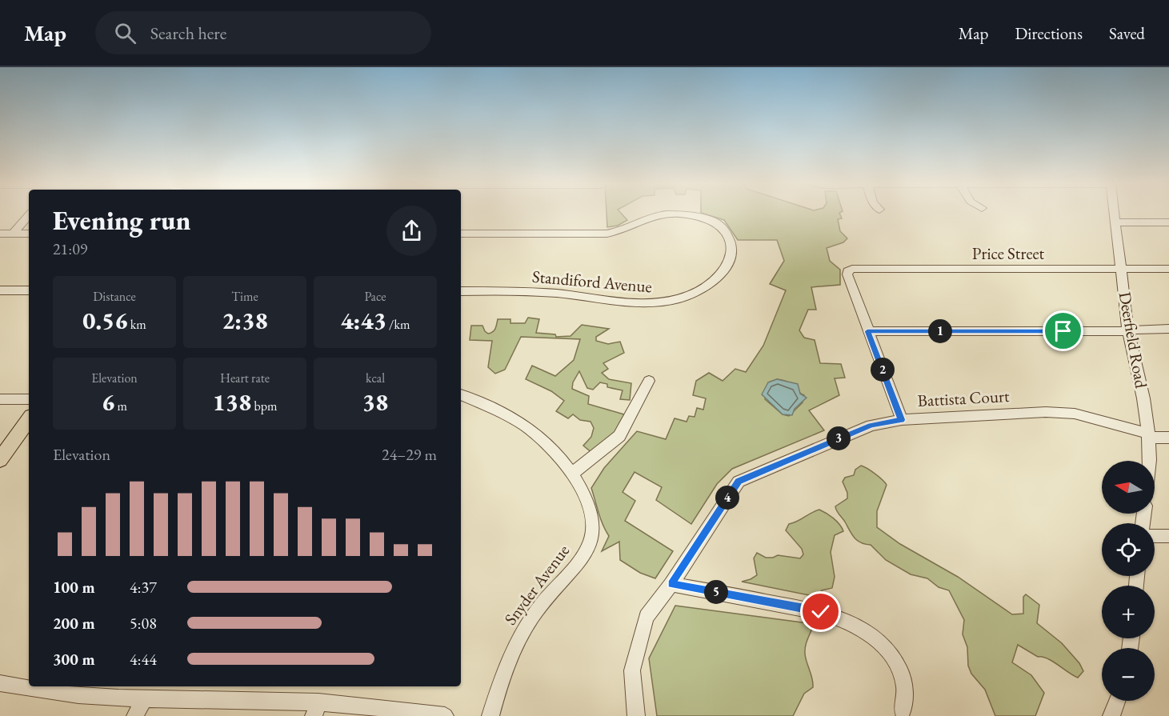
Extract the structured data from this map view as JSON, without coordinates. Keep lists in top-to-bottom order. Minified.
{"streets":{"street":["Price Street","Standiford Avenue","Deerfield Road","Battista Court","Snyder Avenue"]},"crossings":[["Price Street","Deerfield Road"],["Deerfield Road","Battista Court"]],"north":"left","page":{"header":"Map","search":"Search here","nav":["Map","Directions","Saved"],"heading":["Evening run","21:09"],"stats":[["Distance","0.56 km"],["Time","2:38"],["Pace","4:43 /km"],["Elevation","6 m"],["Heart rate","138 bpm"],["kcal","38"]],"pins":["1","2","3","4","5"],"chart":["Elevation","24–29 m"],"map_buttons":["+","−"],"list":[{"name":"100 m","note":"4:37"},{"name":"200 m","note":"5:08"},{"name":"300 m","note":"4:44"}]}}
